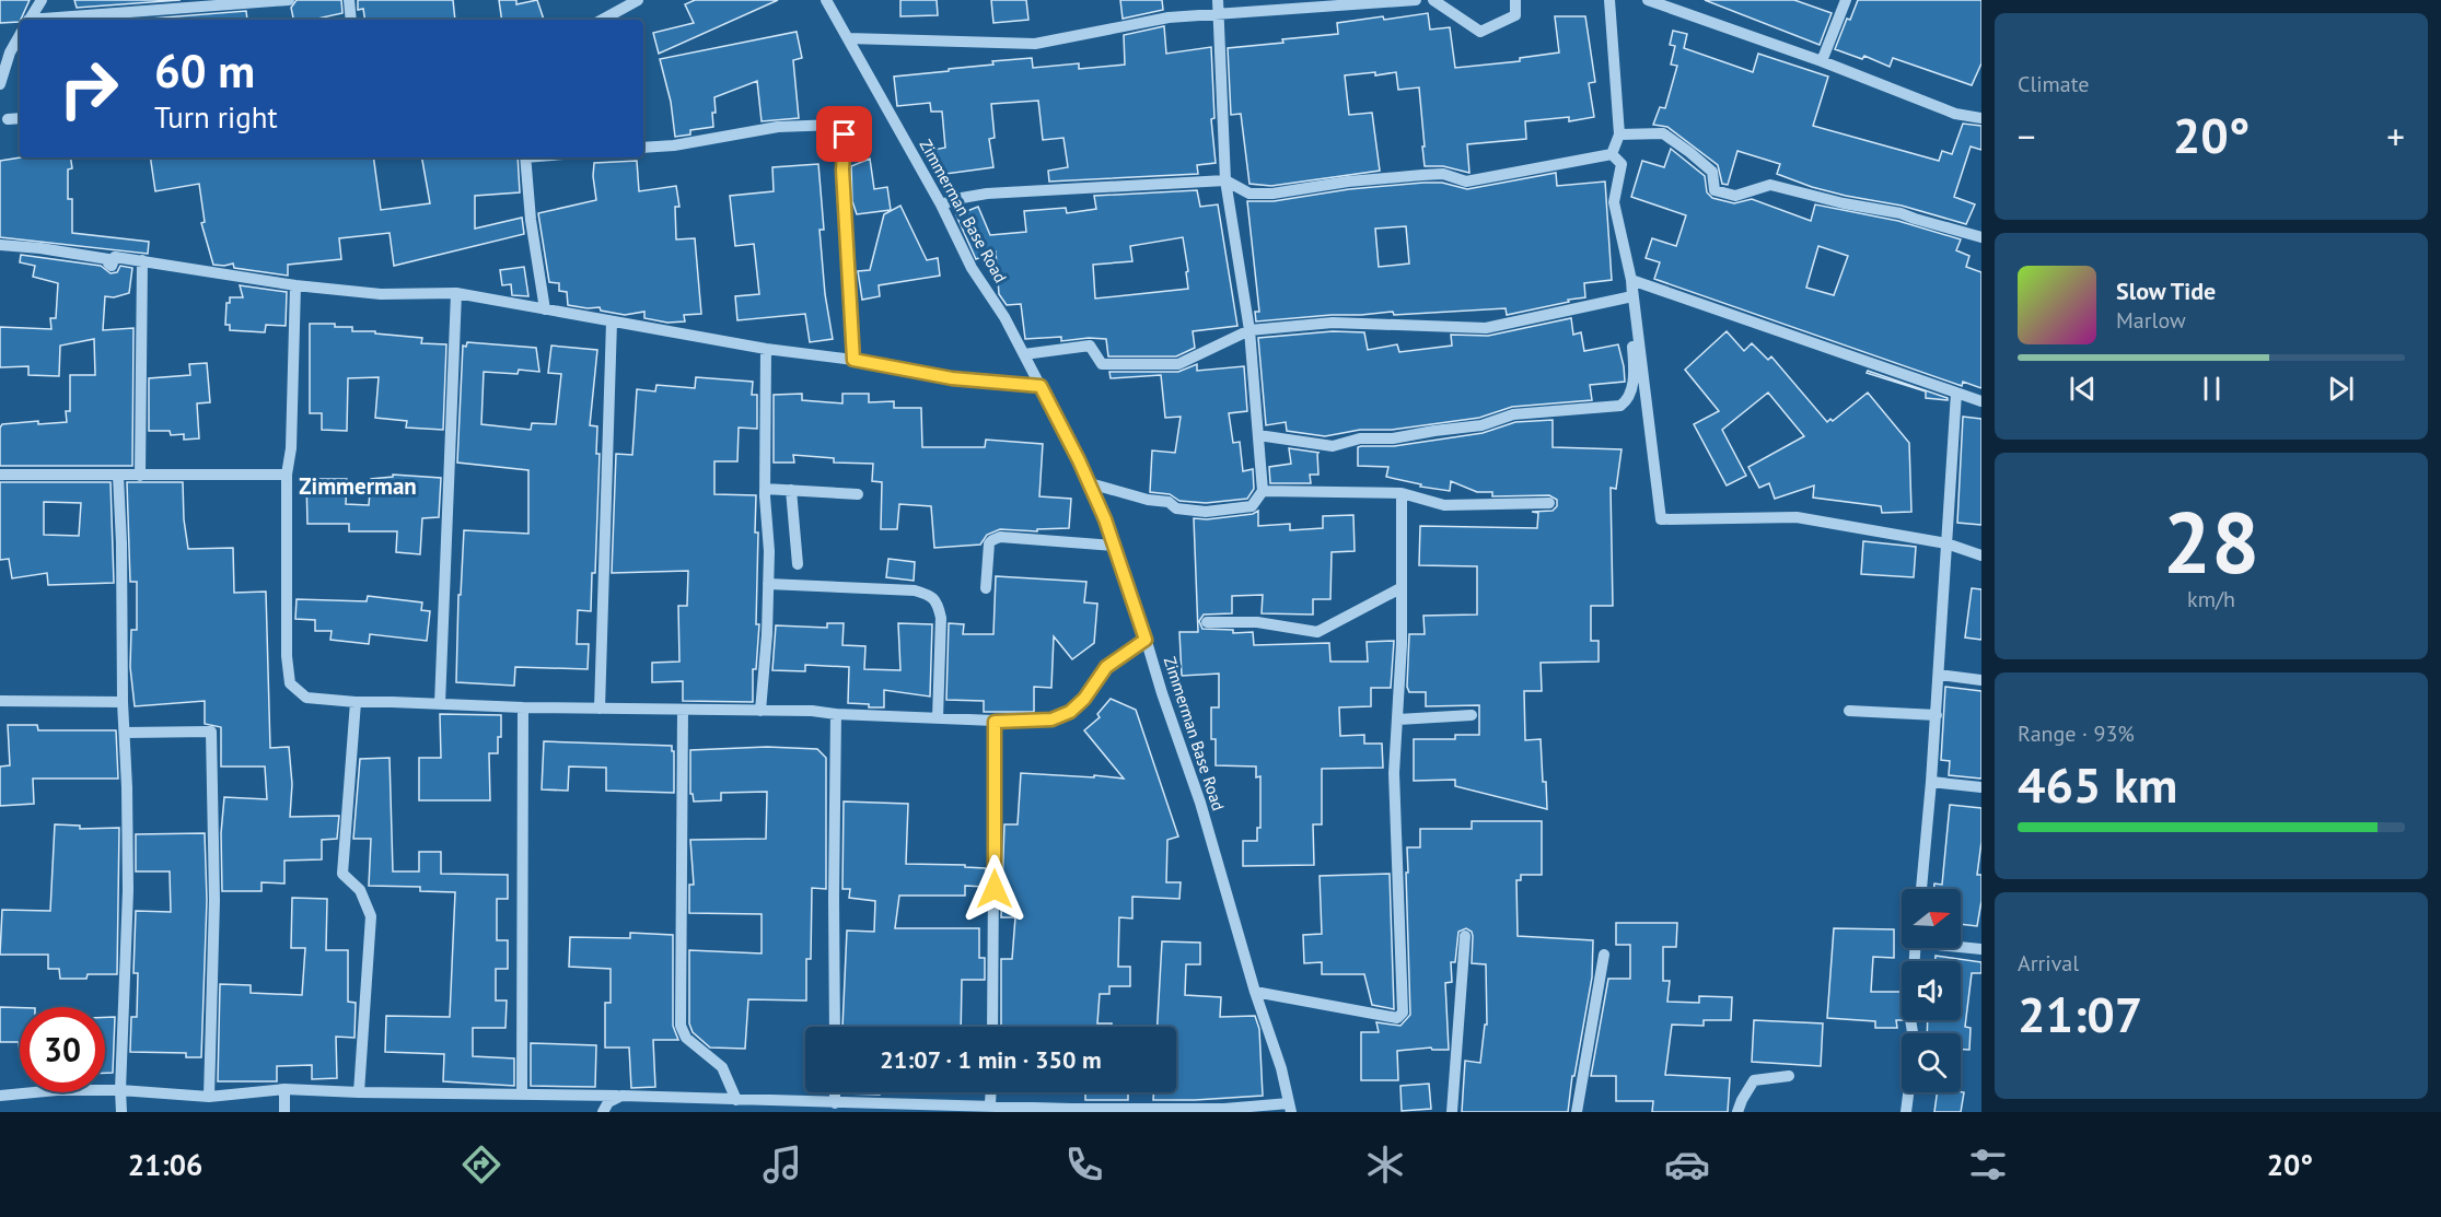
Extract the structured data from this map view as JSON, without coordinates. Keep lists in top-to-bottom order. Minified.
{"streets":{"street":["Zimmerman Base Road"]},"districts":["Zimmerman"],"north":"right","page":{"tile":["Climate",["28","km/h"],["Range · 93%","465 km"],["Arrival","21:07"]],"turn":["60 m","Turn right"],"heat":["−","20°","+"],"song":["Slow Tide","Marlow"],"limit":"30","trip":"21:07 · 1 min · 350 m","tabs":["21:06","20°"]}}
